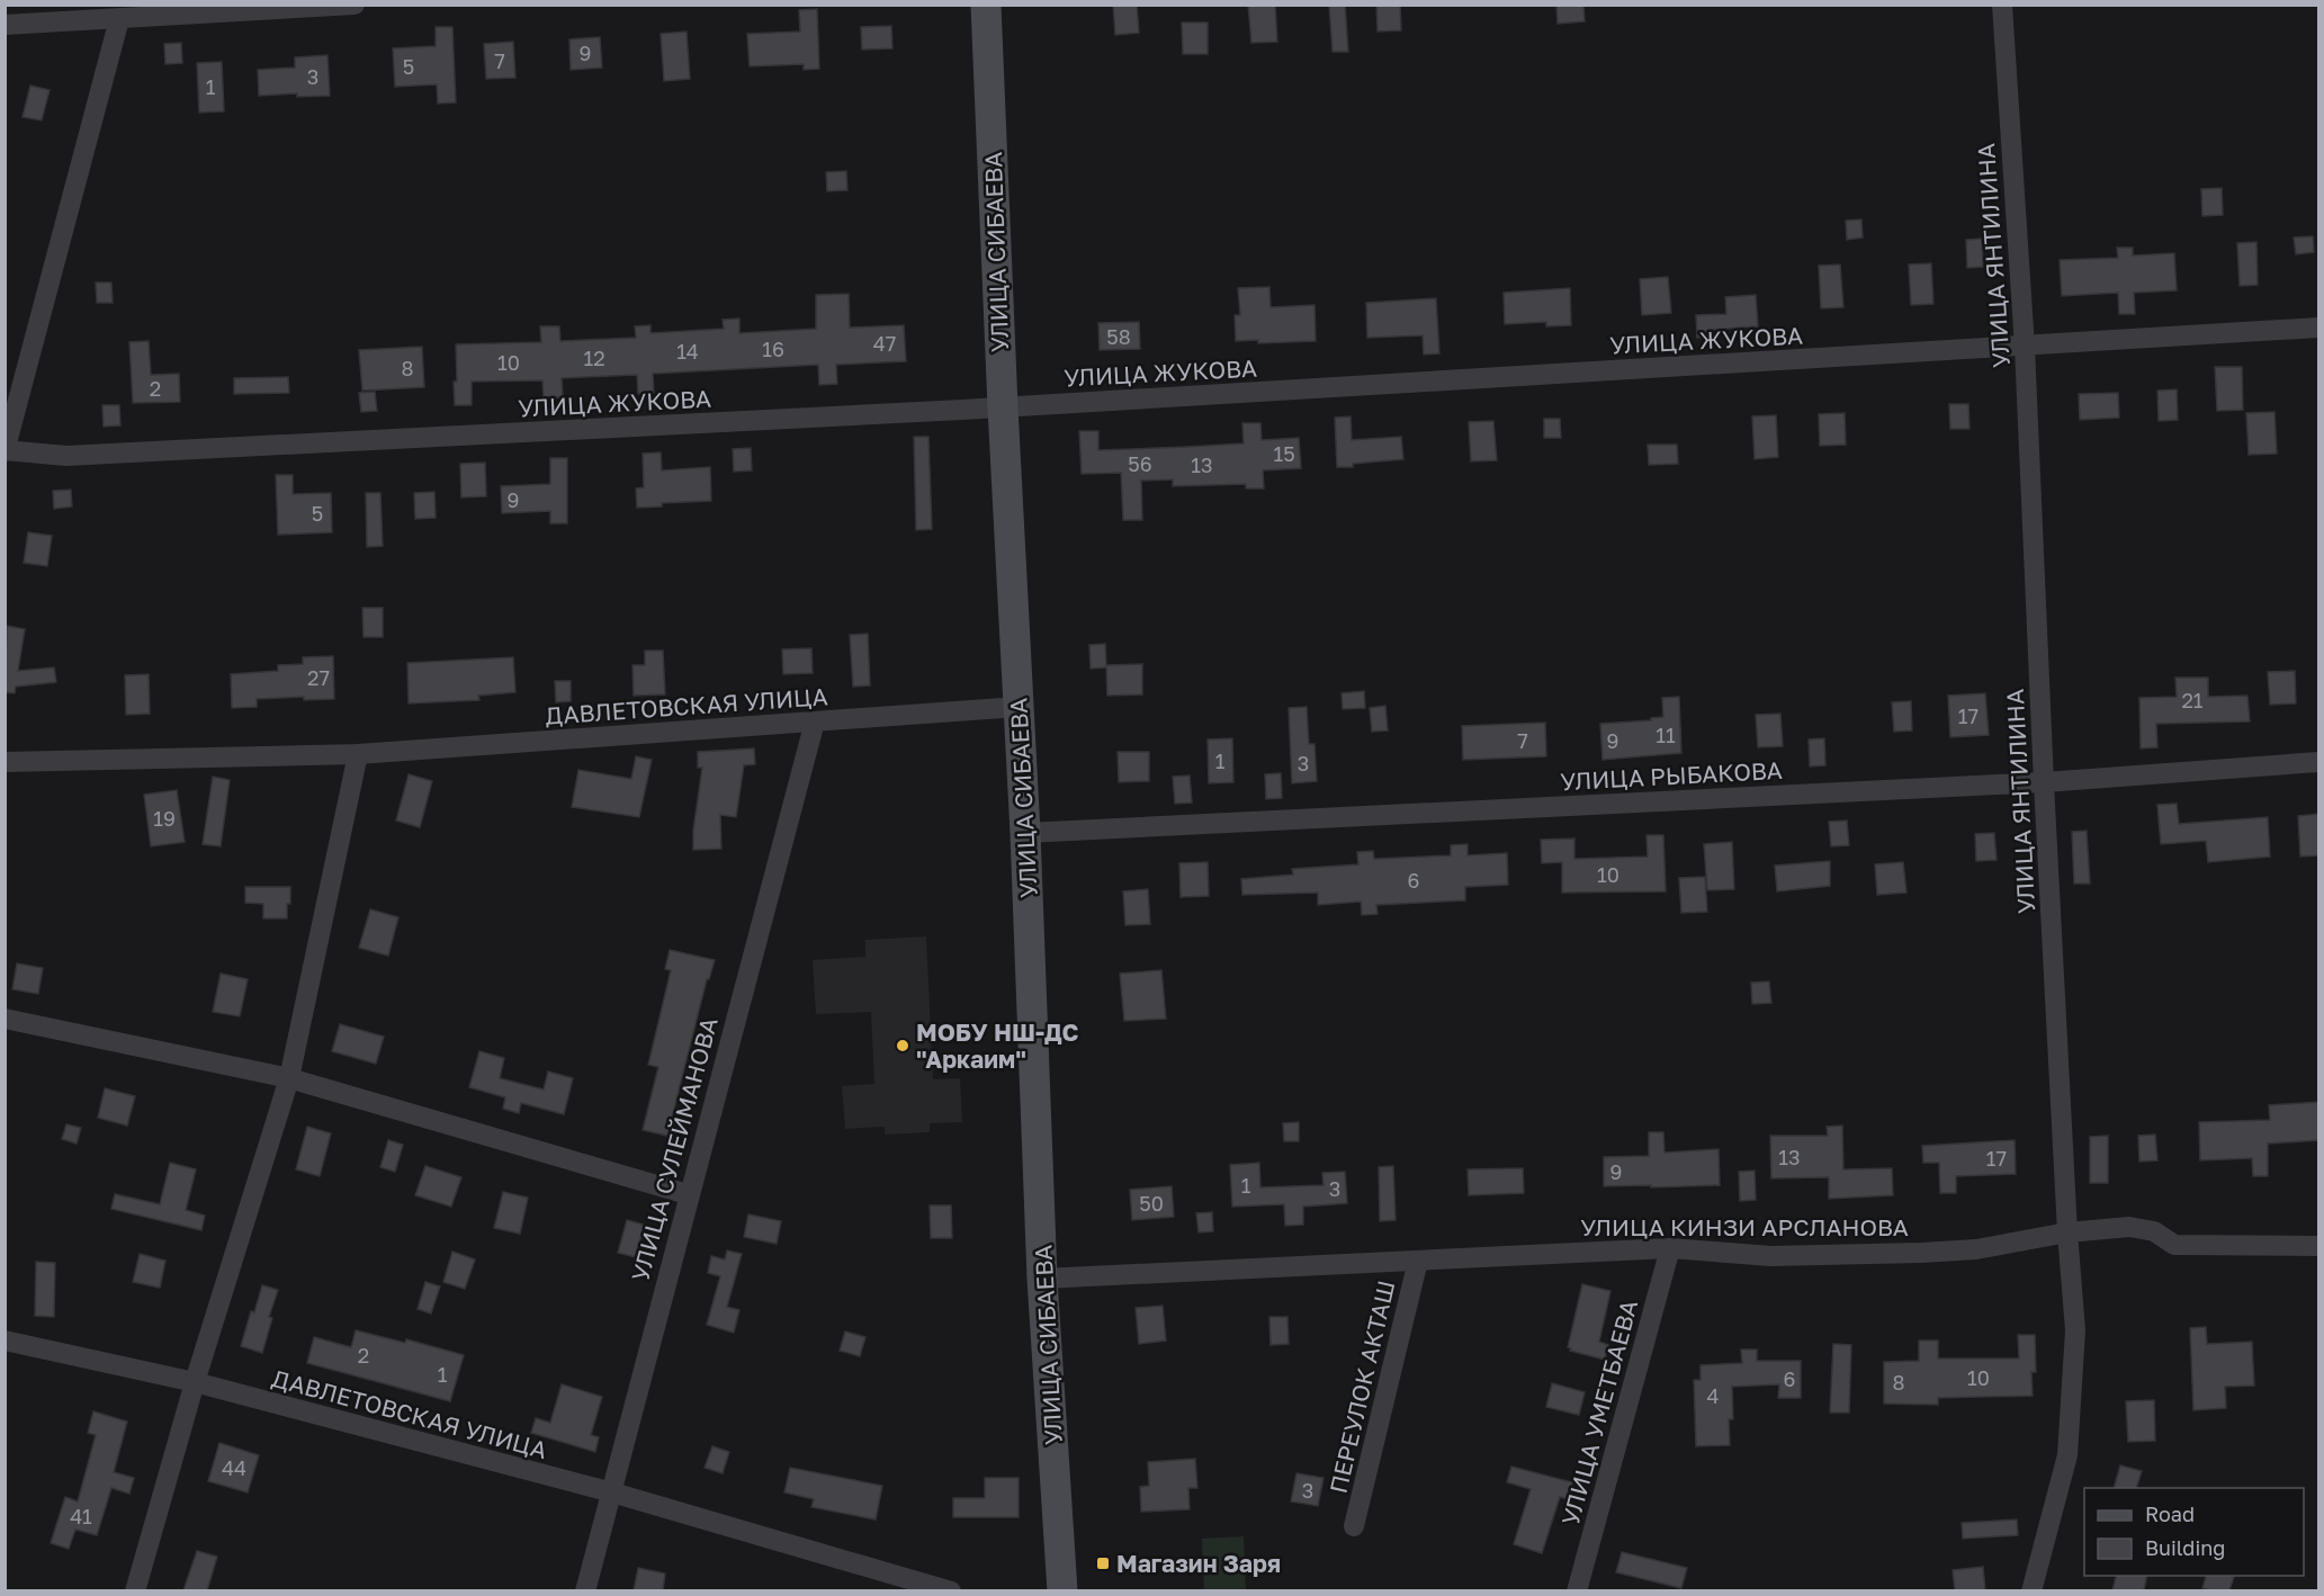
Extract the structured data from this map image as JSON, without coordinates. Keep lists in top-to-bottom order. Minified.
{"streets":{"main road":["УЛИЦА СИБАЕВА"],"street":["УЛИЦА ЯНТИЛИНА","УЛИЦА ЖУКОВА","ДАВЛЕТОВСКАЯ УЛИЦА","УЛИЦА РЫБАКОВА","УЛИЦА СУЛЕЙМАНОВА","УЛИЦА КИНЗИ АРСЛАНОВА","ПЕРЕУЛОК АКТАШ","УЛИЦА УМЕТБАЕВА"]},"crossings":[["УЛИЦА СИБАЕВА","УЛИЦА ЖУКОВА"],["УЛИЦА СИБАЕВА","ДАВЛЕТОВСКАЯ УЛИЦА"],["УЛИЦА СИБАЕВА","УЛИЦА РЫБАКОВА"],["УЛИЦА СИБАЕВА","УЛИЦА КИНЗИ АРСЛАНОВА"],["УЛИЦА ЯНТИЛИНА","УЛИЦА ЖУКОВА"],["УЛИЦА ЯНТИЛИНА","УЛИЦА РЫБАКОВА"],["УЛИЦА ЯНТИЛИНА","УЛИЦА КИНЗИ АРСЛАНОВА"],["ДАВЛЕТОВСКАЯ УЛИЦА","УЛИЦА СУЛЕЙМАНОВА"],["УЛИЦА КИНЗИ АРСЛАНОВА","ПЕРЕУЛОК АКТАШ"],["УЛИЦА КИНЗИ АРСЛАНОВА","УЛИЦА УМЕТБАЕВА"]],"places":{"other":["МОБУ НШ-ДС \"Аркаим\""],"transit":["Магазин Заря"]},"house_numbers":["9","7","5","3","1","58","47","16","14","12","10","8","2","15","56","13","9","5","27","21","17","11","7","9","1","3","19","10","6","13","17","9","1","3","50","2","1","10","6","8","4","44","3","41"],"legend":["Road","Building"]}
